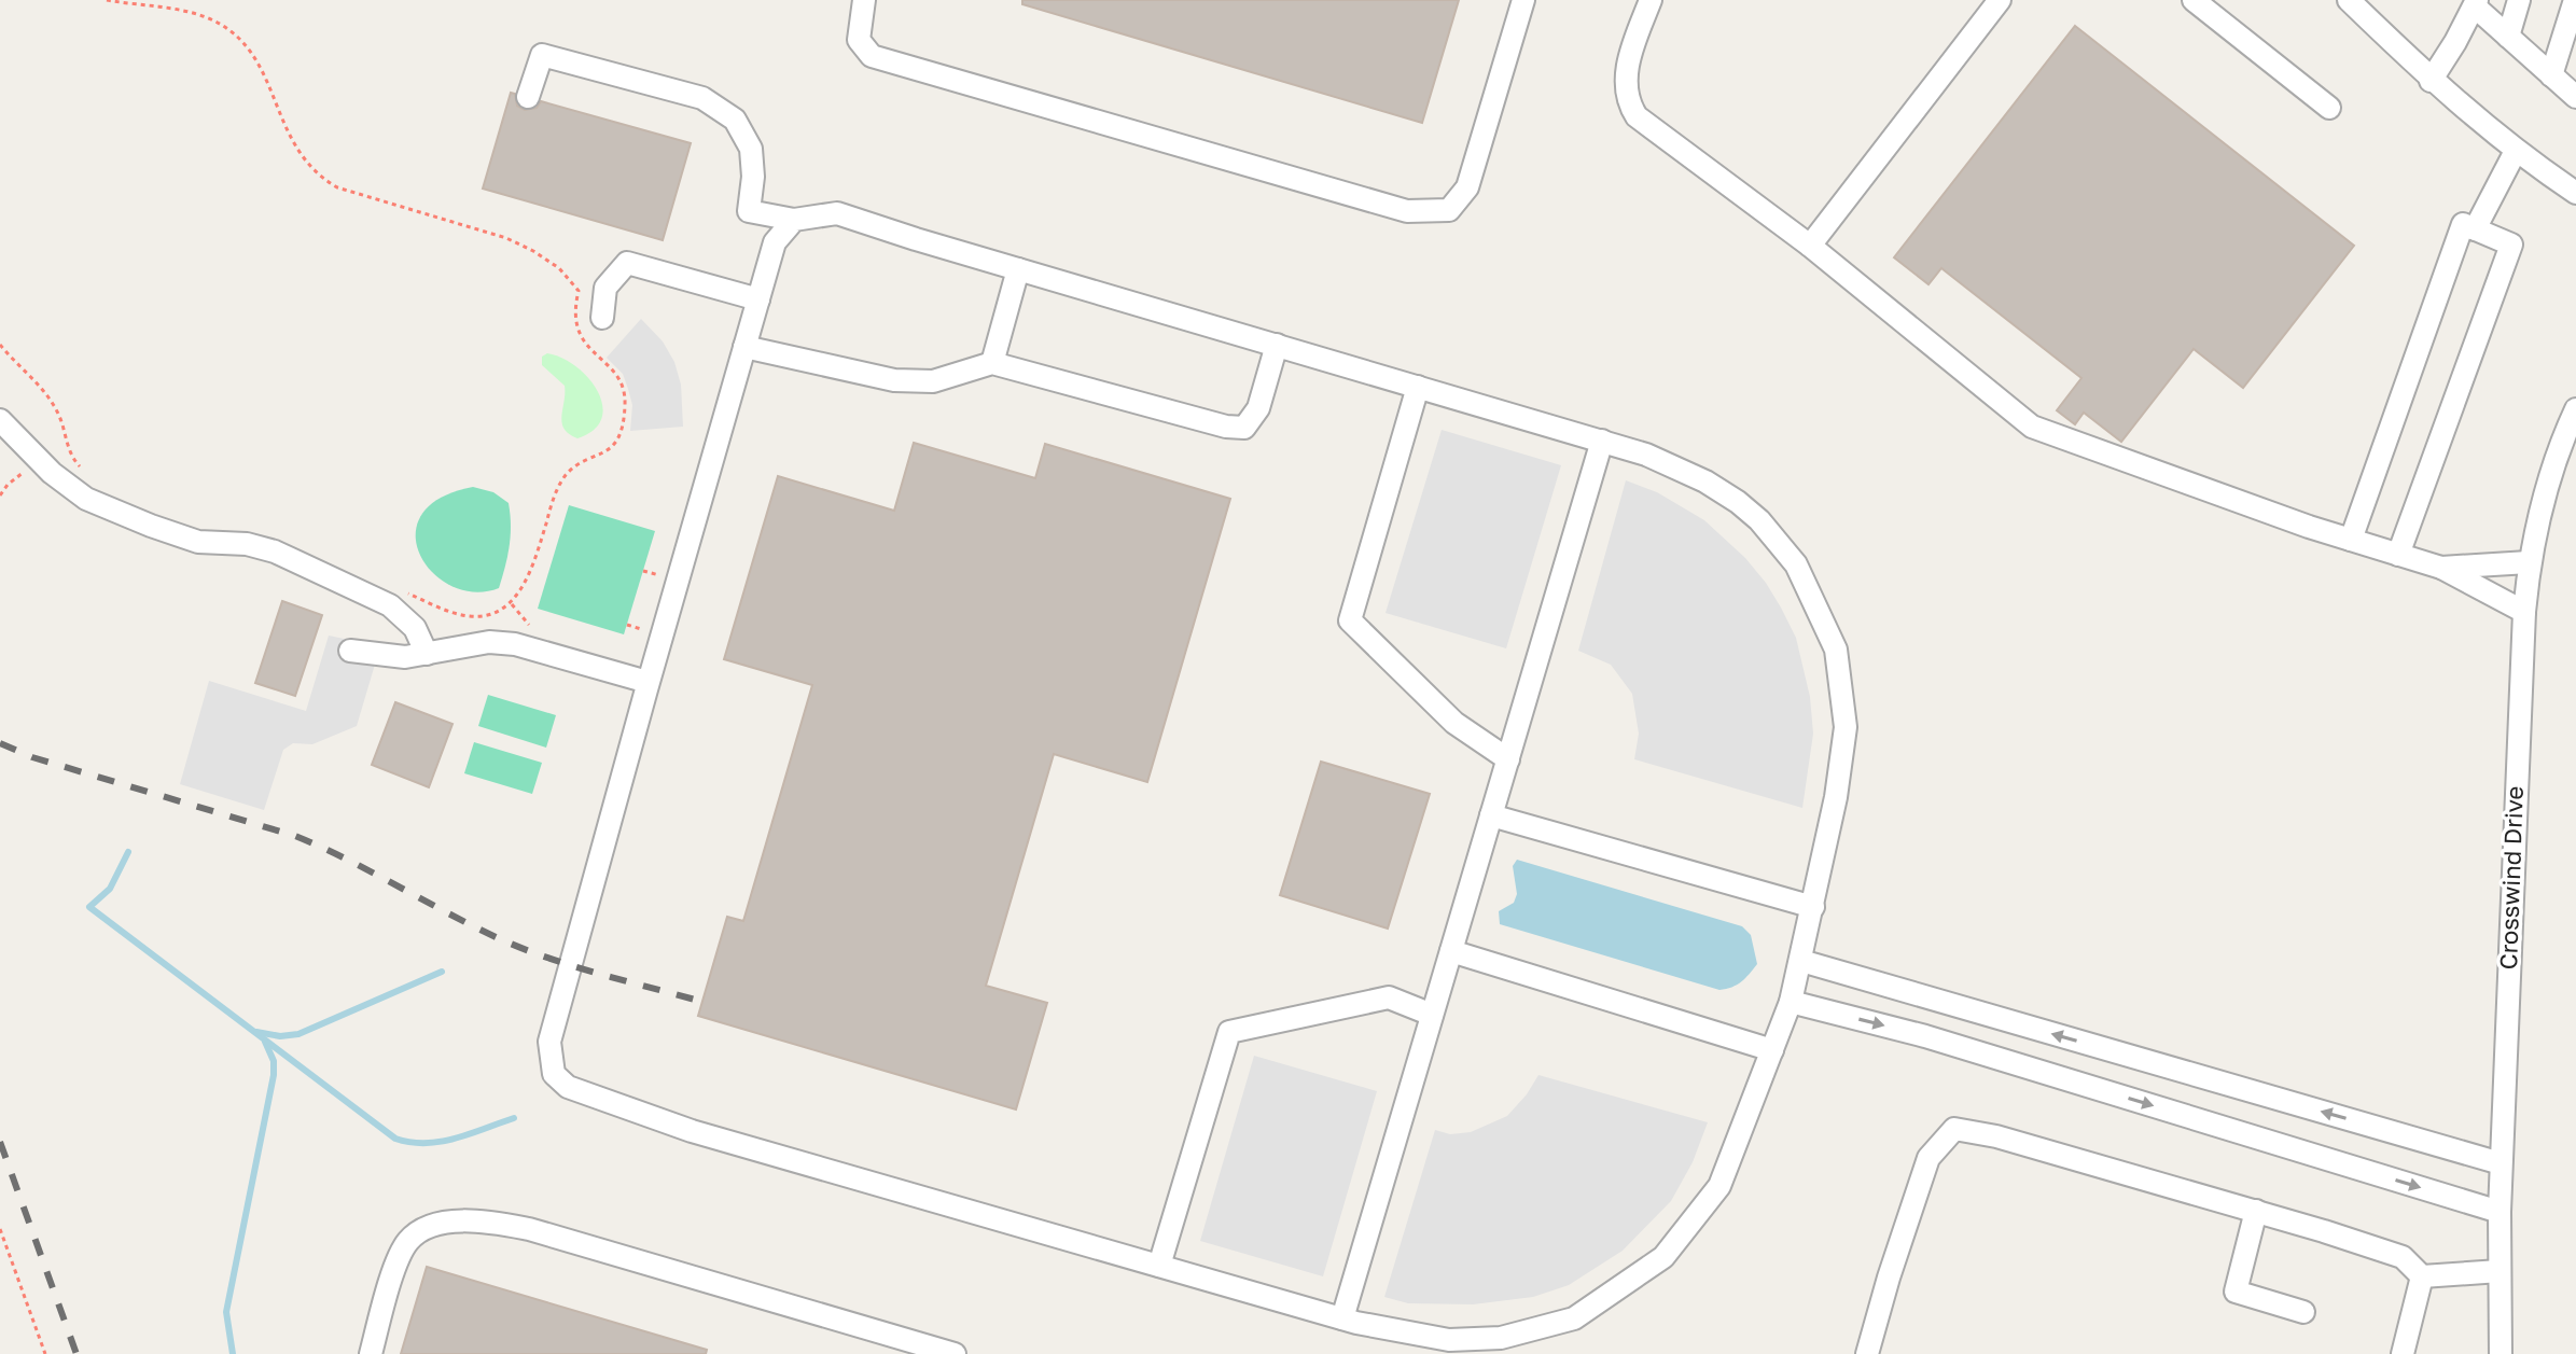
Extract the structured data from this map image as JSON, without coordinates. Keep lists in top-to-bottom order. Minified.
{"streets":{"street":["Crosswind Drive"]}}
